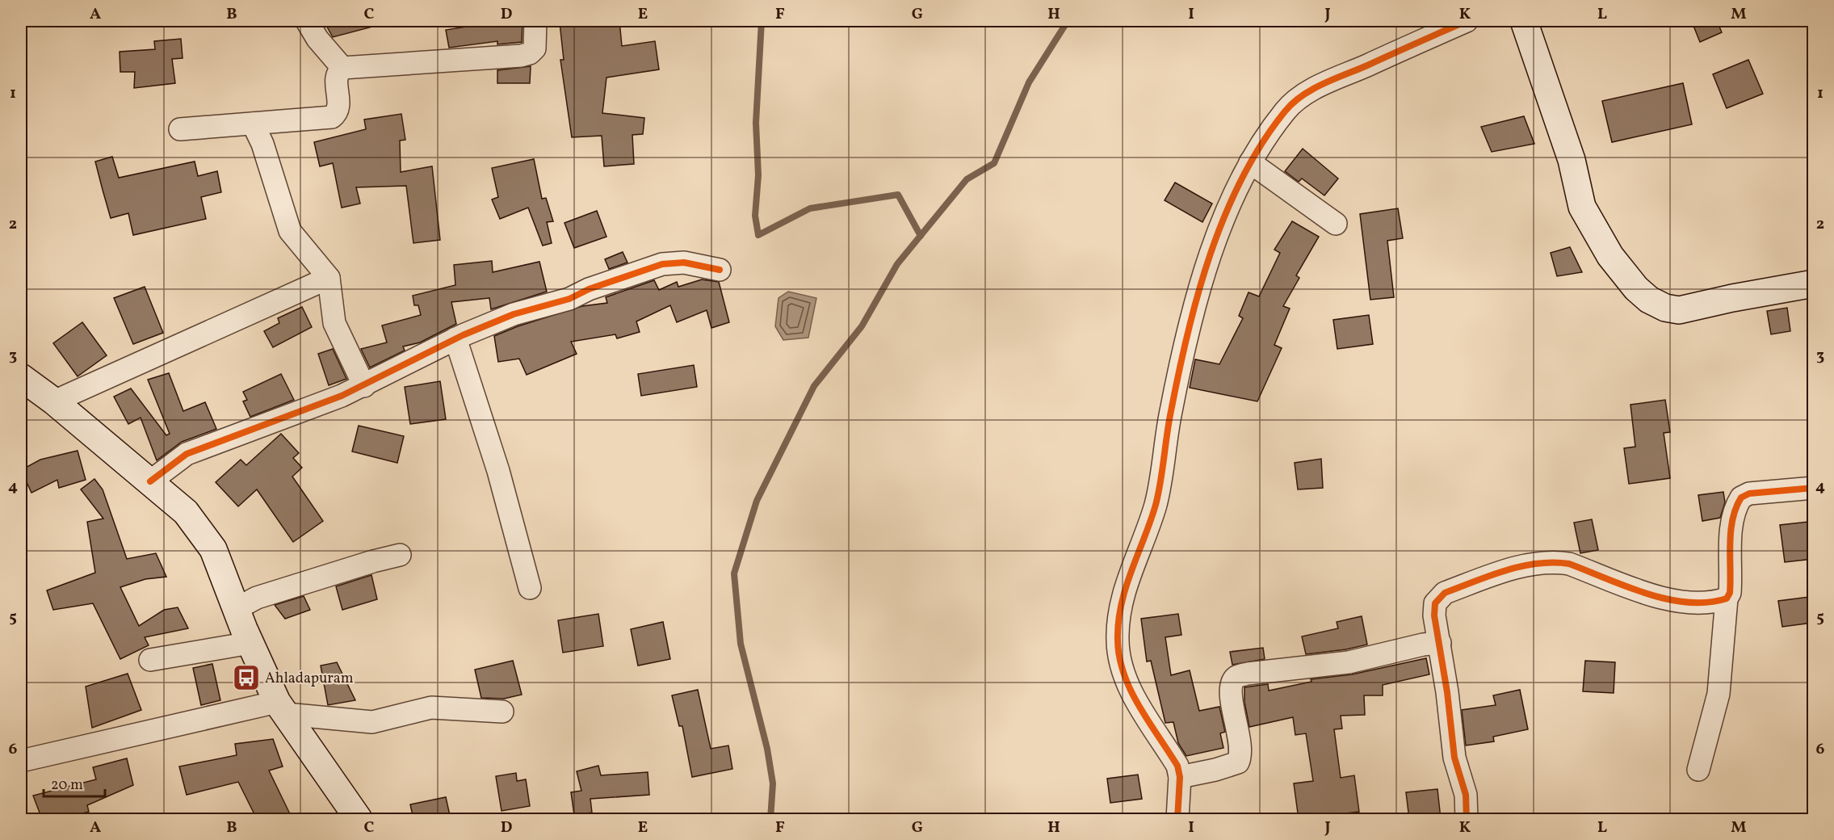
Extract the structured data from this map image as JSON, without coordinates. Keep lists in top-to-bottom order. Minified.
{"places":{"bus stop":["Ahladapuram"]},"scale_bar":"20 m","grid":{"columns":["A","B","C","D","E","F","G","H","I","J","K","L","M"],"rows":["1","2","3","4","5","6"]}}
